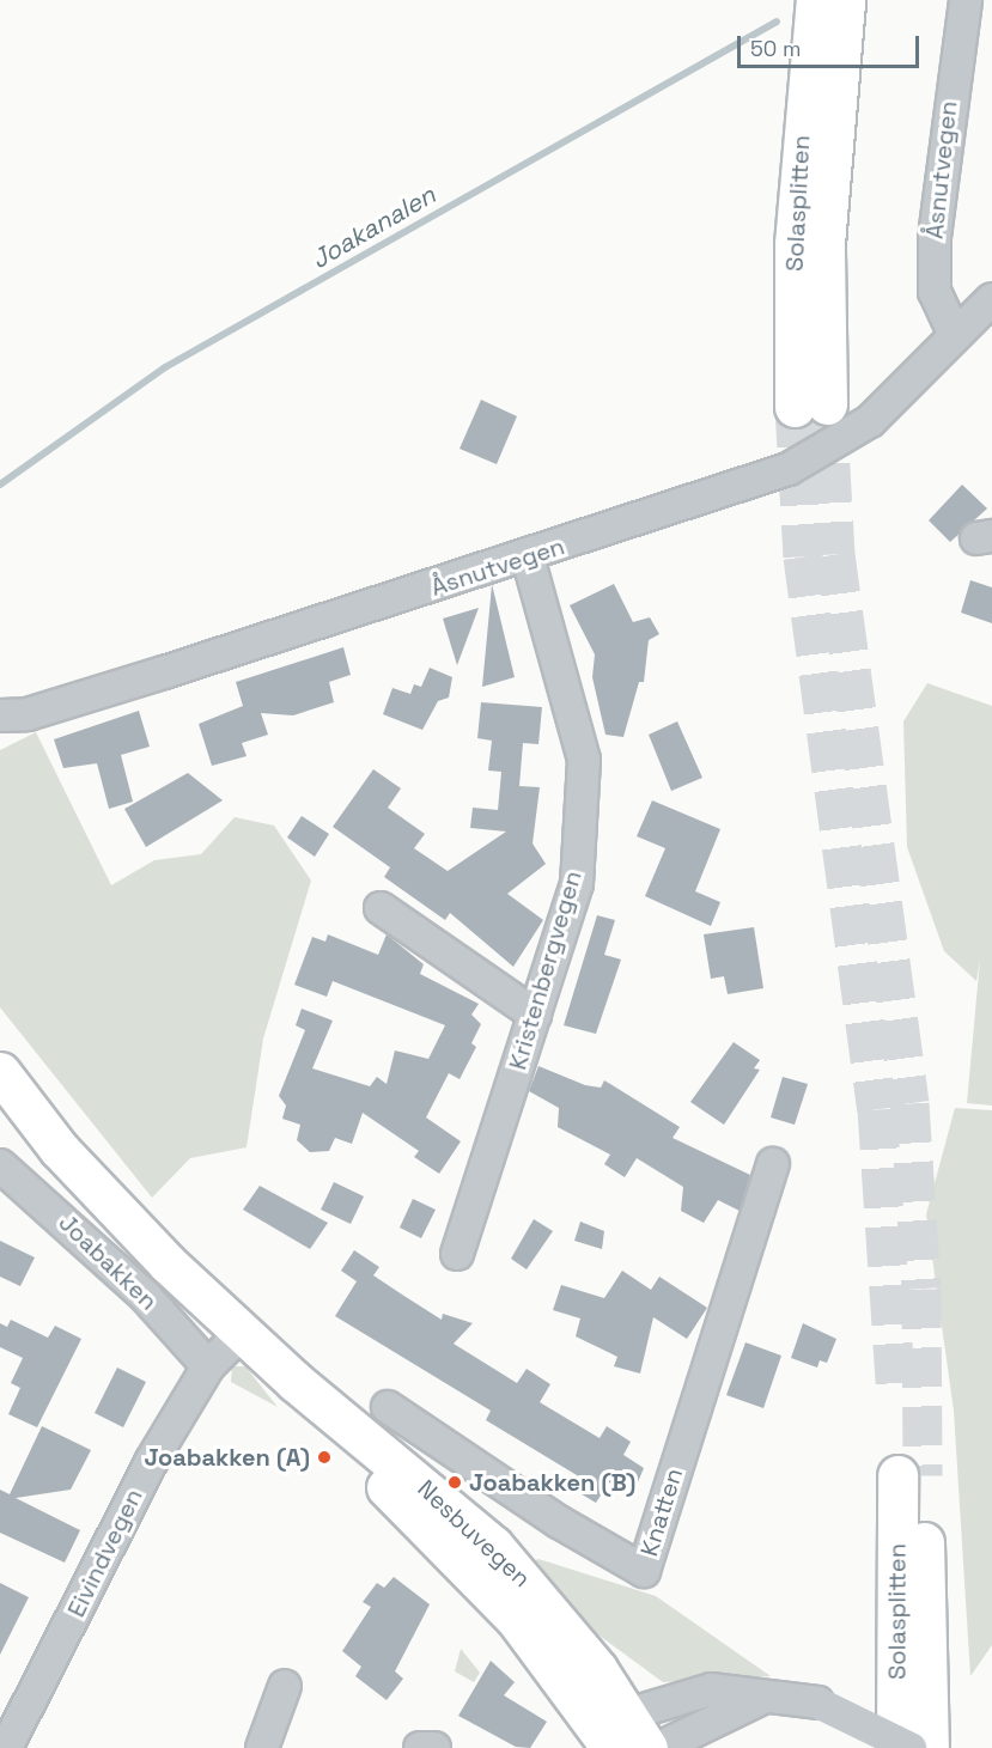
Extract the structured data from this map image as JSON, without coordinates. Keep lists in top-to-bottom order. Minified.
{"streets":{"main road":["Solasplitten","Nesbuvegen"],"street":["Åsnutvegen","Kristenbergvegen","Joabakken","Knatten","Eivindvegen"]},"crossings":[["Åsnutvegen","Kristenbergvegen"],["Joabakken","Eivindvegen"],["Knatten","Nesbuvegen"],["Nesbuvegen","Eivindvegen"]],"water":["Joakanalen"],"places":["Joabakken (A)","Joabakken (B)"],"scale_bar":"50 m"}
